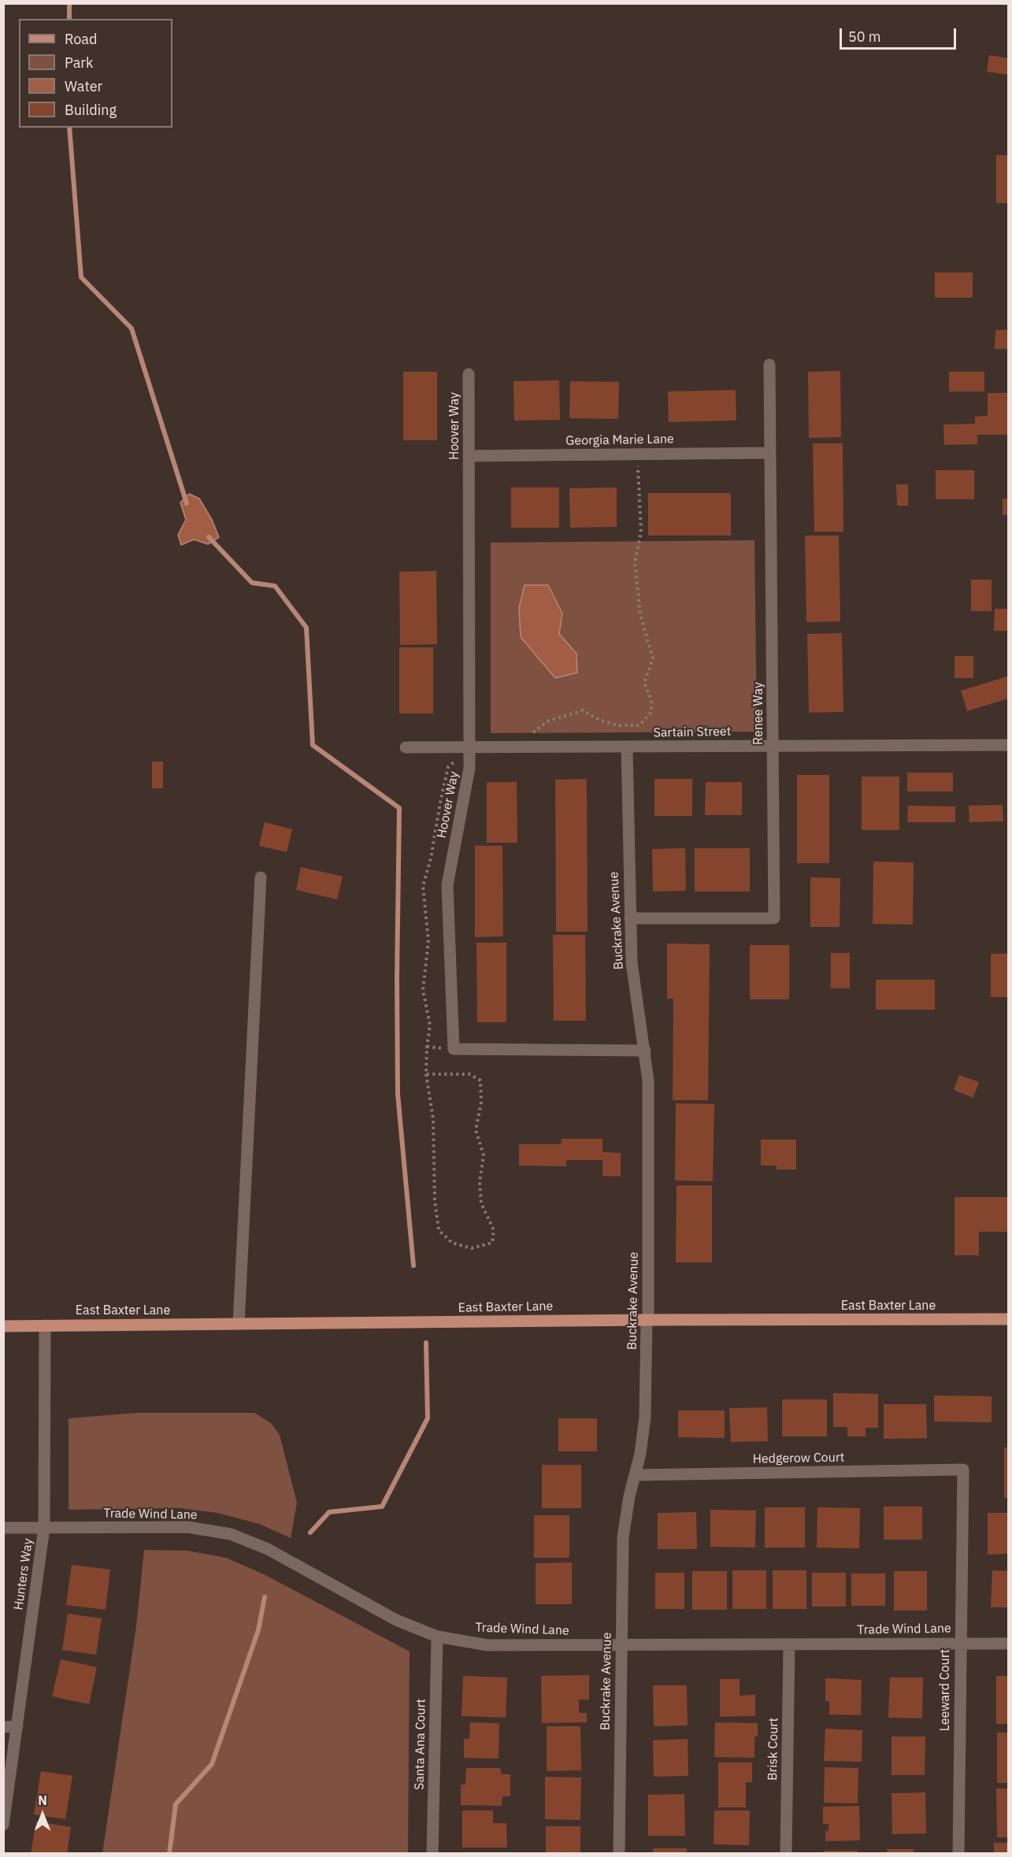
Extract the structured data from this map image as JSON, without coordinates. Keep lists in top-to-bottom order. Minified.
{"streets":{"main road":["East Baxter Lane"],"street":["Hoover Way","Georgia Marie Lane","Renee Way","Sartain Street","Buckrake Avenue","Hedgerow Court","Trade Wind Lane","Hunters Way","Leeward Court","Santa Ana Court","Brisk Court"]},"crossings":[["Hoover Way","Georgia Marie Lane"],["Hoover Way","Sartain Street"],["Hoover Way","Buckrake Avenue"],["Georgia Marie Lane","Renee Way"],["Renee Way","Sartain Street"],["Renee Way","Buckrake Avenue"],["Sartain Street","Buckrake Avenue"],["Buckrake Avenue","East Baxter Lane"],["Buckrake Avenue","Hedgerow Court"],["Buckrake Avenue","Trade Wind Lane"],["East Baxter Lane","Hunters Way"],["Hedgerow Court","Leeward Court"],["Trade Wind Lane","Hunters Way"],["Trade Wind Lane","Leeward Court"],["Trade Wind Lane","Santa Ana Court"],["Trade Wind Lane","Brisk Court"]],"legend":["Road","Park","Water","Building"],"scale_bar":"50 m","north":"top"}
